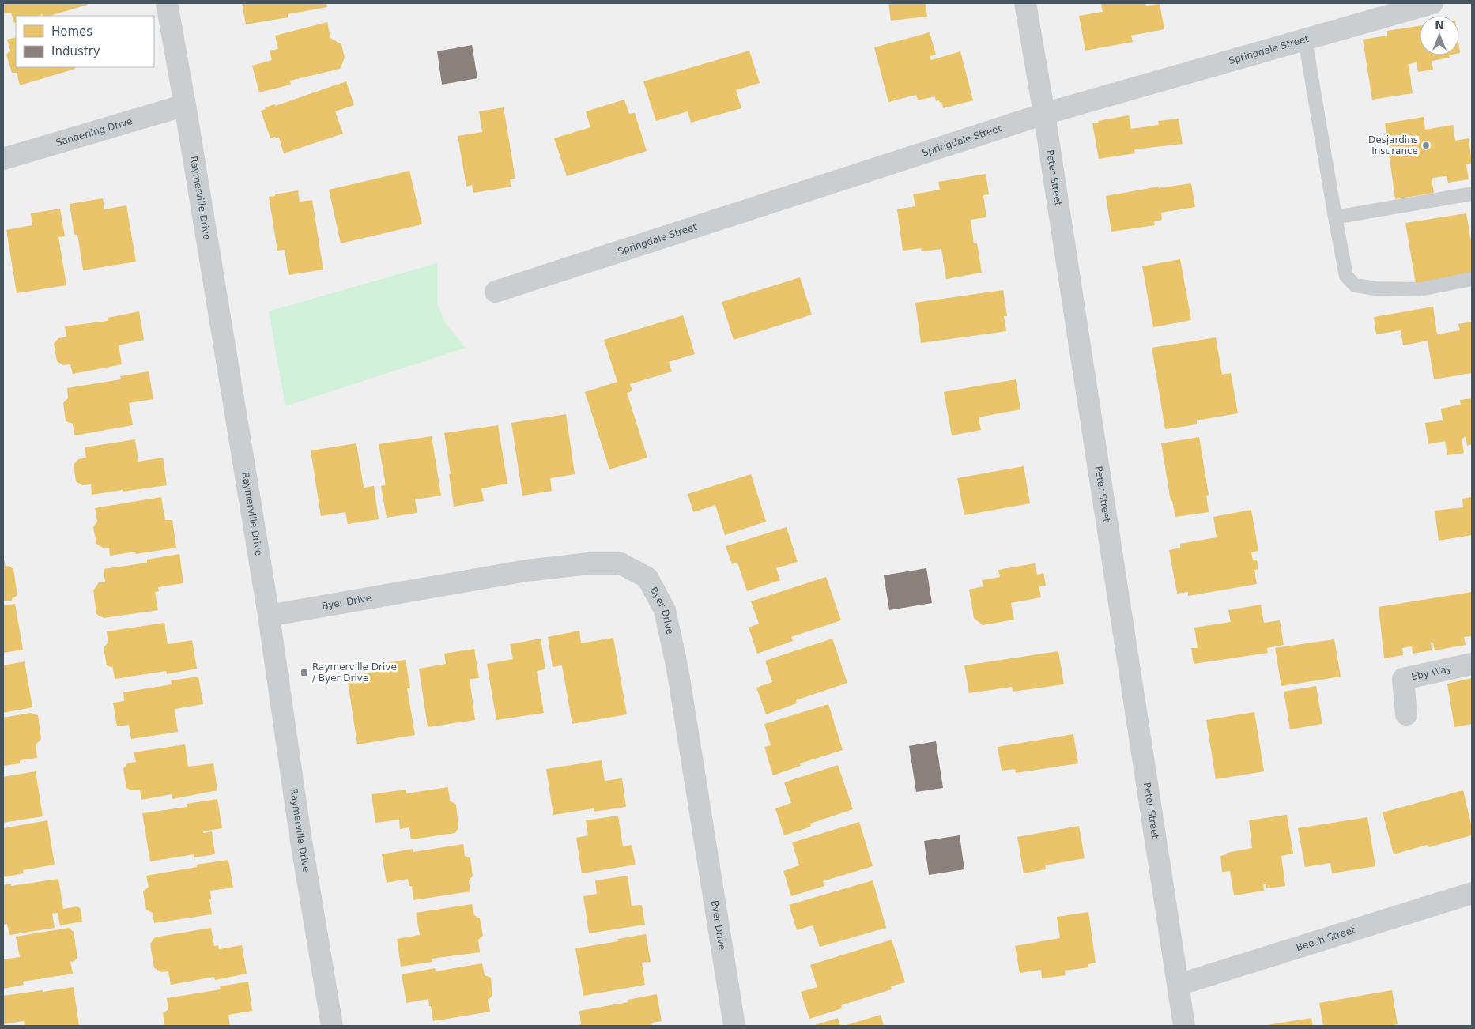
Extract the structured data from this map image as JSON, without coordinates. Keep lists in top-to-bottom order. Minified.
{"streets":{"street":["Springdale Street","Sanderling Drive","Peter Street","Raymerville Drive","Byer Drive","Eby Way","Beech Street"]},"crossings":[["Springdale Street","Peter Street"],["Sanderling Drive","Raymerville Drive"],["Peter Street","Beech Street"],["Raymerville Drive","Byer Drive"]],"places":{"other":["Desjardins Insurance"],"transit":["Raymerville Drive / Byer Drive"]},"legend":["Homes","Industry"],"north":"top"}
